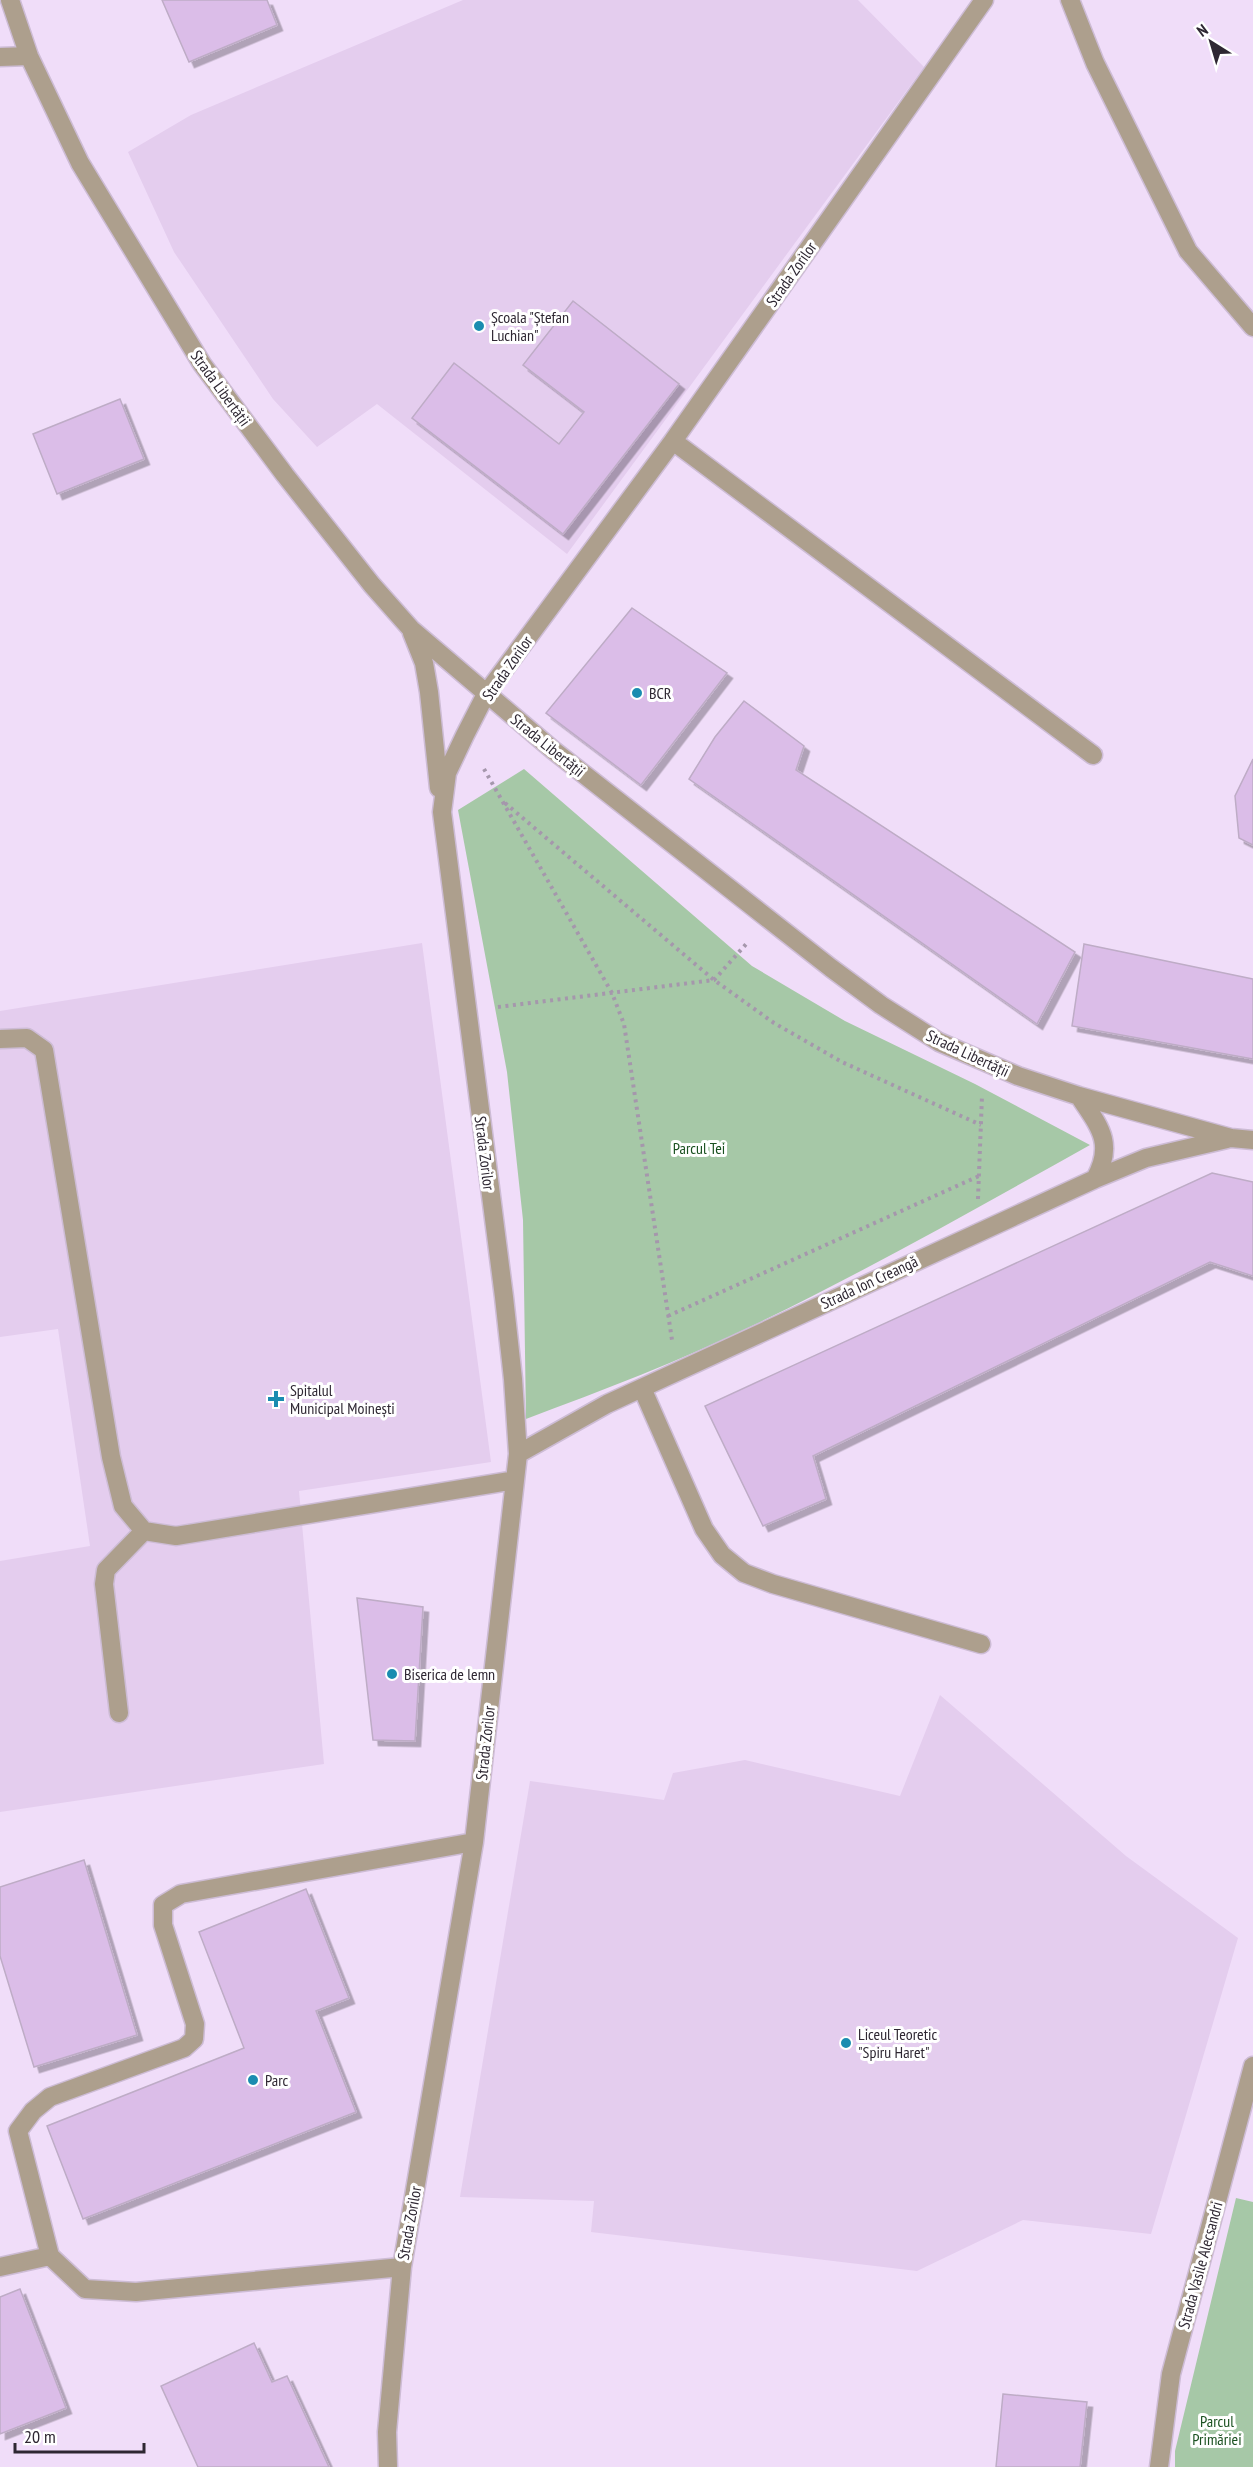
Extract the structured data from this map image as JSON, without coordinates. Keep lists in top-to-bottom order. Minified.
{"streets":{"street":["Strada Zorilor","Strada Libertății","Strada Ion Creangă","Strada Vasile Alecsandri"]},"crossings":[["Strada Zorilor","Strada Libertății"],["Strada Zorilor","Strada Ion Creangă"],["Strada Libertății","Strada Ion Creangă"]],"parks":["Parcul Tei","Parcul Primăriei"],"places":{"other":["Școala \"Ștefan Luchian\"","BCR","Biserica de lemn","Liceul Teoretic \"Spiru Haret\"","Parc"],"health":["Spitalul Municipal Moinești"]},"scale_bar":"20 m","north":"top left"}
